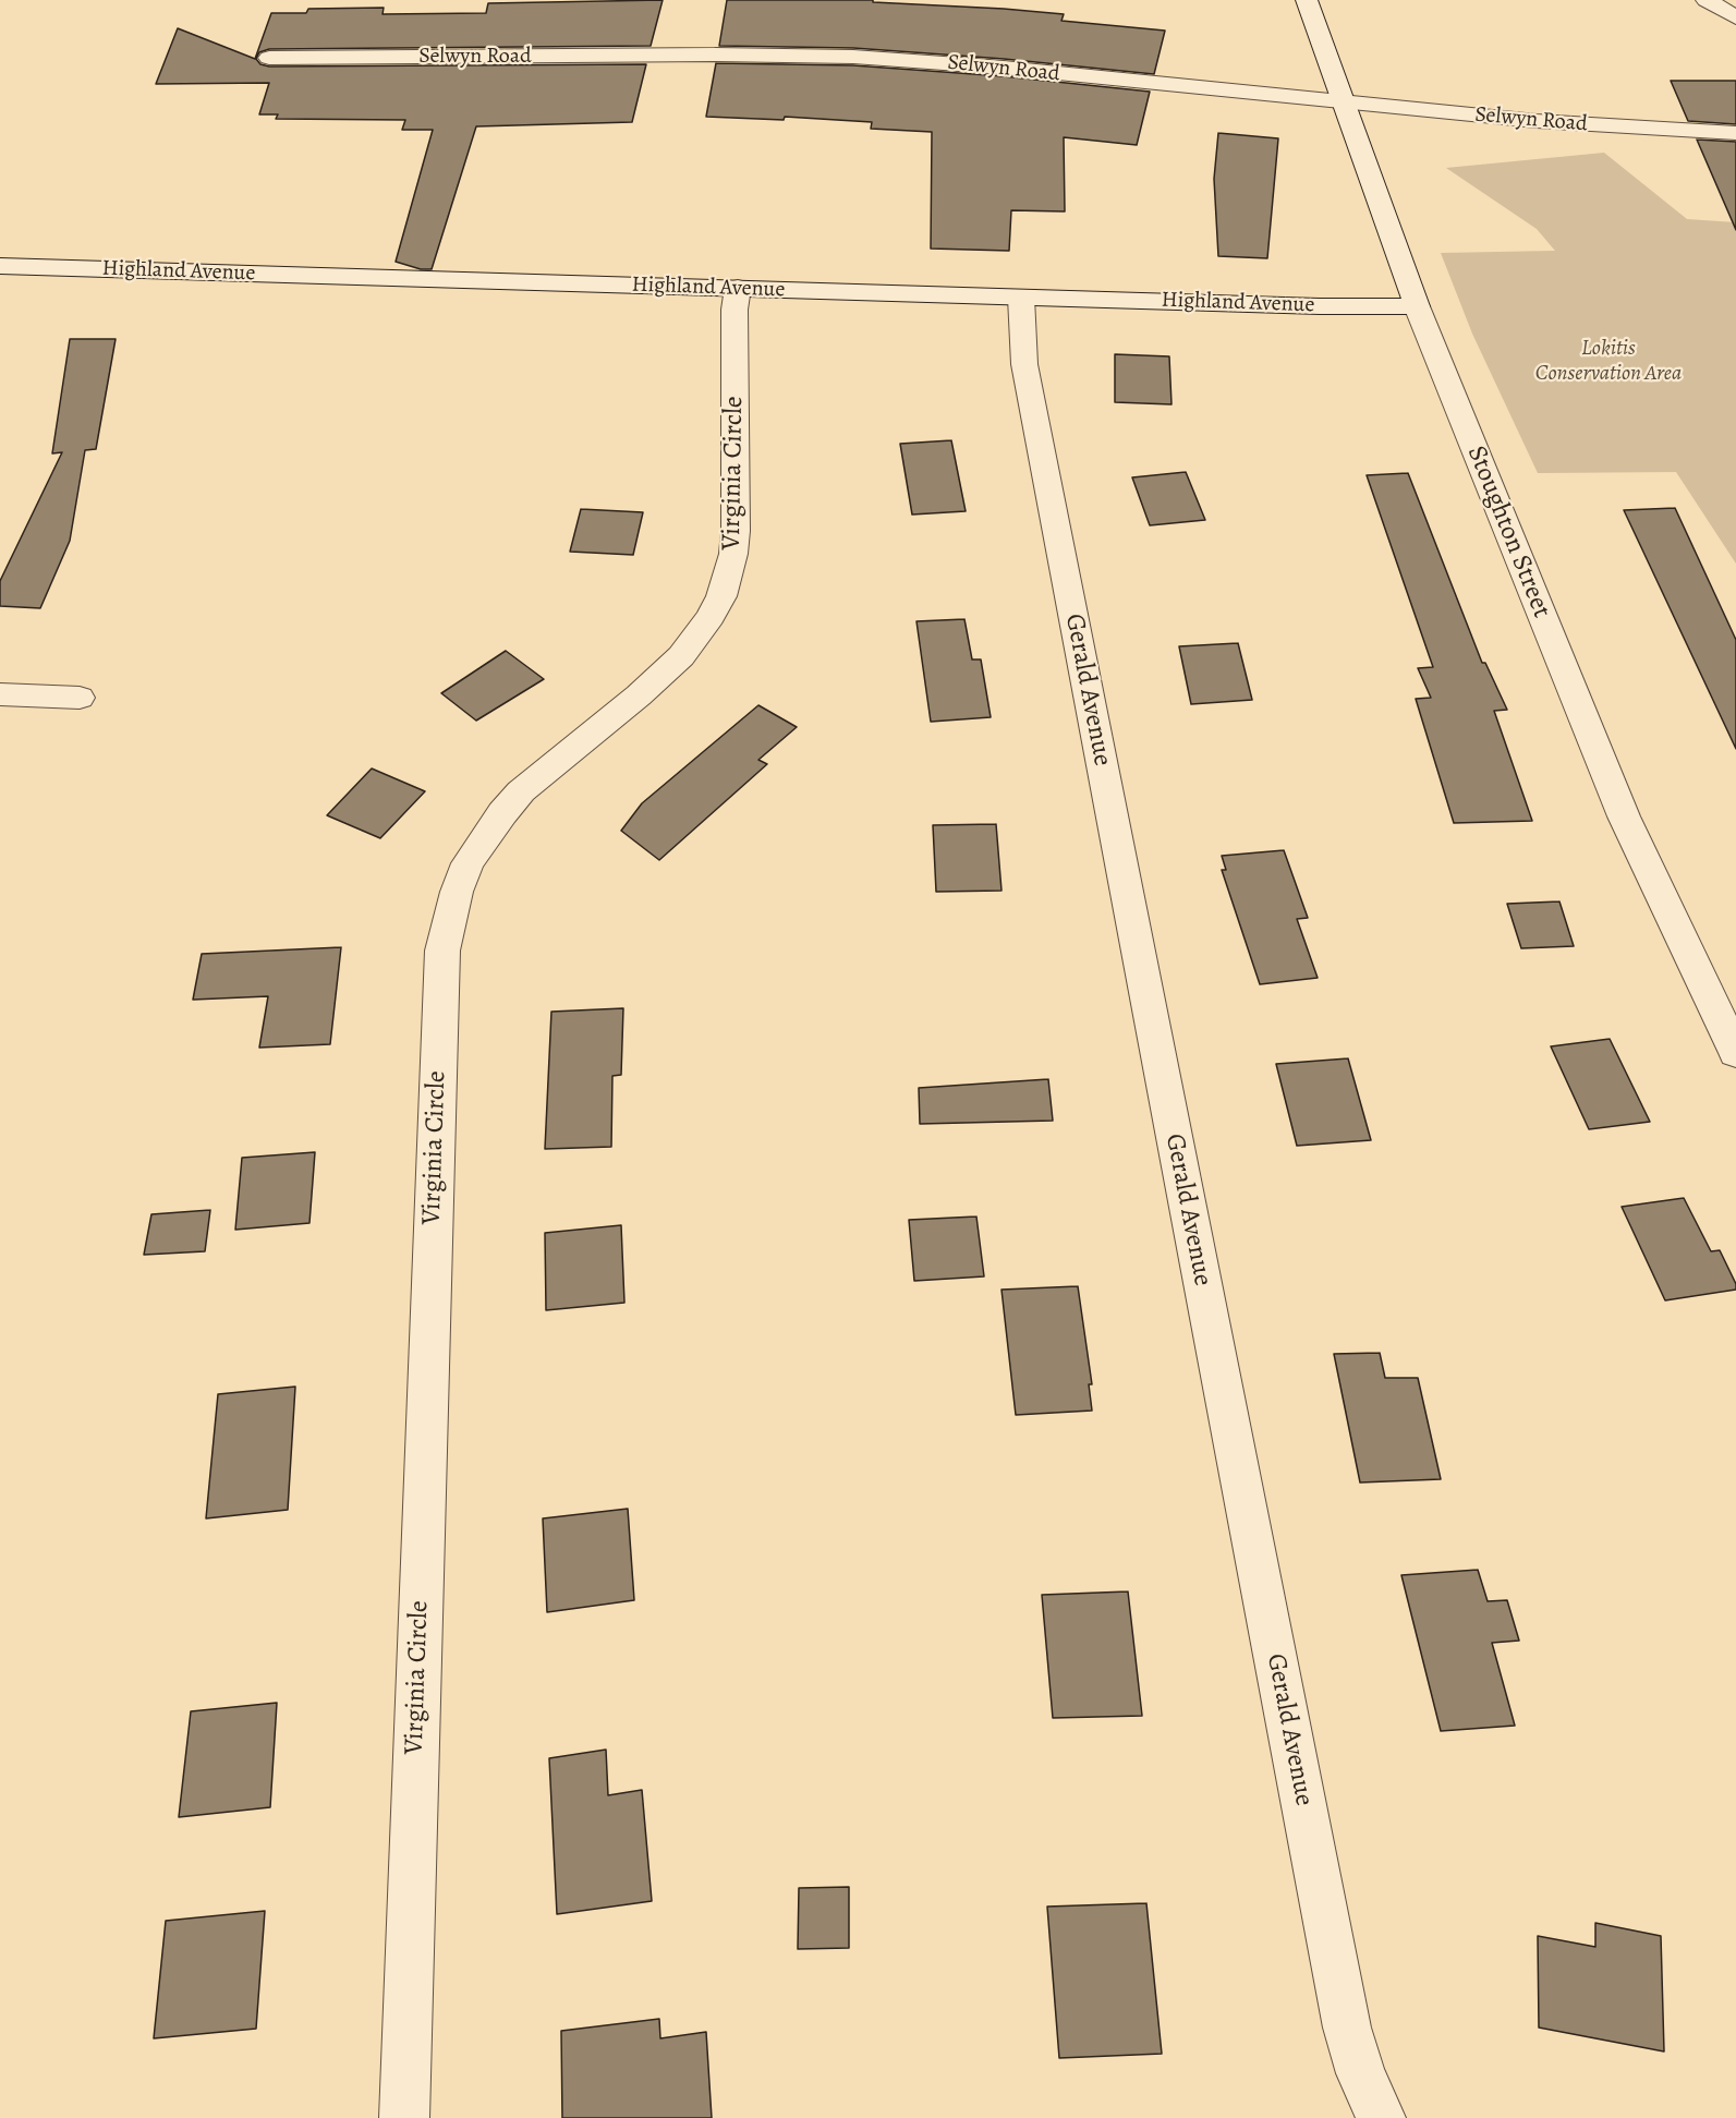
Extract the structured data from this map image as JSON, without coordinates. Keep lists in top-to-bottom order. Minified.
{"streets":{"street":["Selwyn Road","Highland Avenue","Virginia Circle","Stoughton Street","Gerald Avenue"]},"crossings":[["Selwyn Road","Stoughton Street"],["Highland Avenue","Virginia Circle"],["Highland Avenue","Stoughton Street"],["Highland Avenue","Gerald Avenue"]],"parks":["Lokitis Conservation Area"]}
